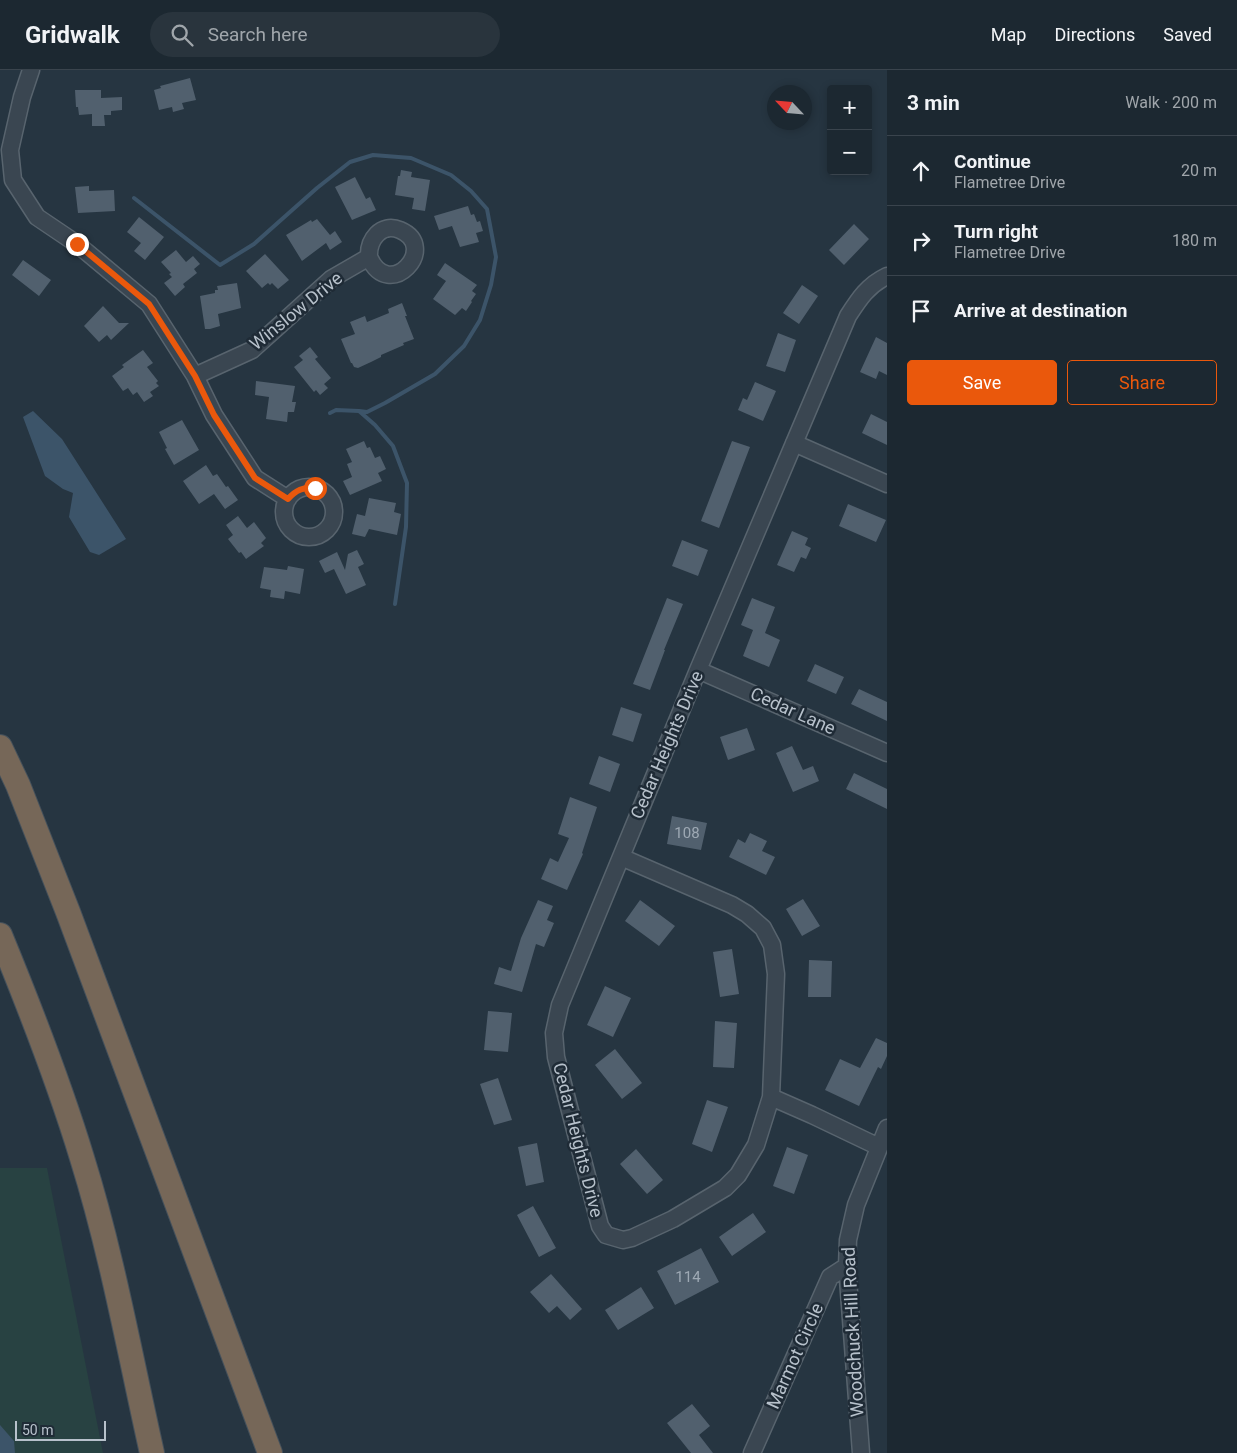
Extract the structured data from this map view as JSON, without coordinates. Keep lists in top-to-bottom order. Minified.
{"streets":{"street":["Winslow Drive","Cedar Lane","Cedar Heights Drive","Woodchuck Hill Road","Marmot Circle"]},"crossings":[["Cedar Lane","Cedar Heights Drive"],["Woodchuck Hill Road","Marmot Circle"]],"house_numbers":["108","114"],"scale_bar":"50 m","north":"top left","page":{"header":"Gridwalk","search":"Search here","nav":["Map","Directions","Saved"],"heading":["3 min","Walk · 200 m"],"map_buttons":["+","−"],"list":[["Continue","Flametree Drive","20 m"],["Turn right","Flametree Drive","180 m"],"Arrive at destination"],"buttons":["Save","Share"],"scale":"50 m"}}
